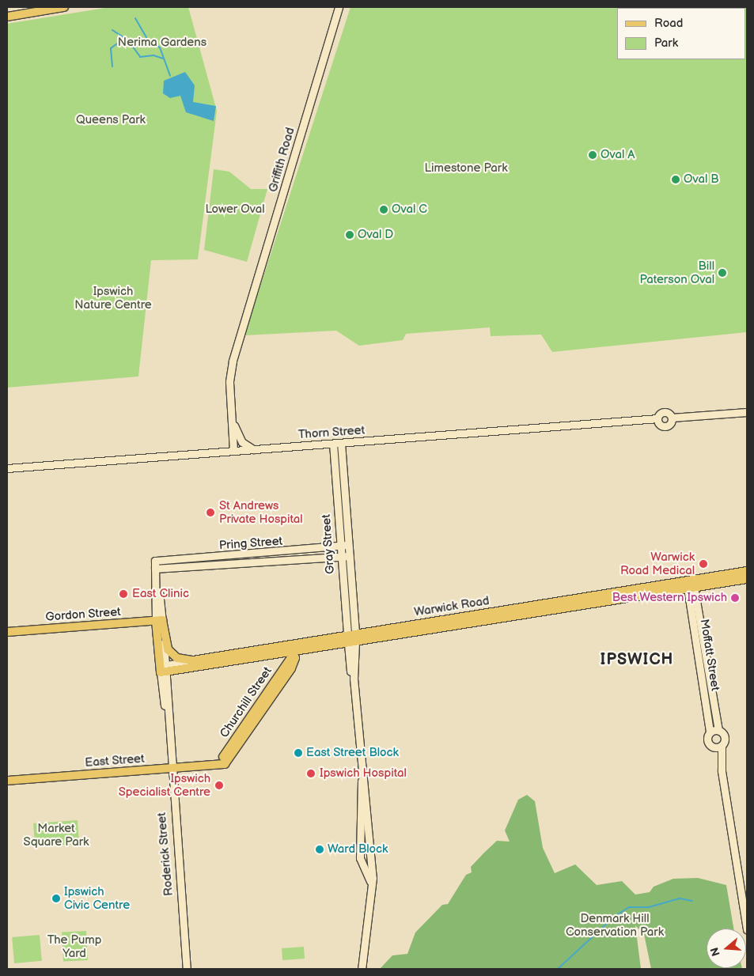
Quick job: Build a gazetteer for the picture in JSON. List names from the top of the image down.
{
  "streets": {
    "main road": [
      "Warwick Road",
      "Gordon Street",
      "Churchill Street",
      "East Street",
      "Roderick Street"
    ],
    "street": [
      "Griffith Road",
      "Thorn Street",
      "Pring Street",
      "Gray Street",
      "Moffatt Street"
    ]
  },
  "crossings": [
    ["Griffith Road", "Thorn Street"],
    ["Thorn Street", "Gray Street"],
    ["Pring Street", "Gray Street"],
    ["Pring Street", "Roderick Street"],
    ["Gray Street", "Warwick Road"],
    ["Warwick Road", "Moffatt Street"],
    ["Warwick Road", "Churchill Street"],
    ["Warwick Road", "Roderick Street"],
    ["Gordon Street", "Roderick Street"],
    ["Churchill Street", "East Street"],
    ["East Street", "Roderick Street"]
  ],
  "districts": ["IPSWICH"],
  "parks": [
    "Nerima Gardens",
    "Queens Park",
    "Limestone Park",
    "Lower Oval",
    "Ipswich Nature Centre",
    "Market Square Park",
    "Denmark Hill Conservation Park",
    "The Pump Yard"
  ],
  "places": [
    "Oval A",
    "Oval B",
    "Oval C",
    "Oval D",
    "Bill Paterson Oval",
    "St Andrews Private Hospital",
    "Warwick Road Medical",
    "East Clinic",
    "Best Western Ipswich",
    "East Street Block",
    "Ipswich Hospital",
    "Ipswich Specialist Centre",
    "Ward Block",
    "Ipswich Civic Centre"
  ],
  "legend": ["Road", "Park"],
  "north": "left"
}
